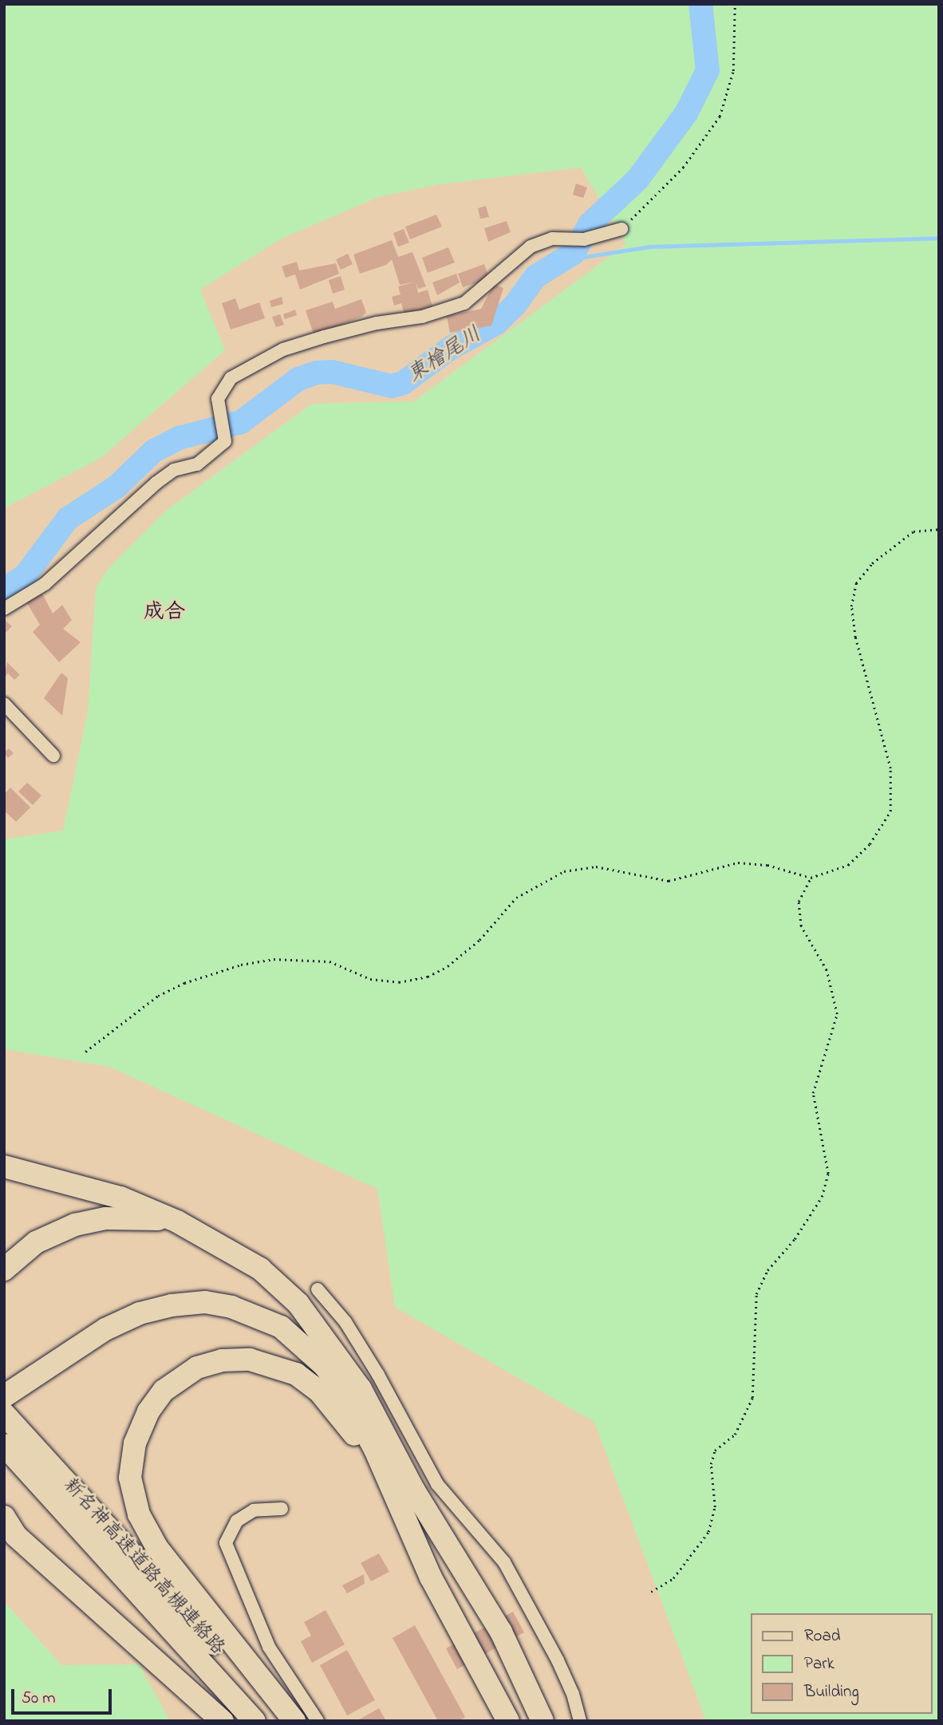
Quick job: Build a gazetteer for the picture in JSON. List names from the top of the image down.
{
  "streets": {
    "highway": ["新名神高速道路高槻連絡路"]
  },
  "districts": ["成合"],
  "water": ["東檜尾川"],
  "legend": ["Road", "Park", "Building"],
  "scale_bar": "50 m"
}
